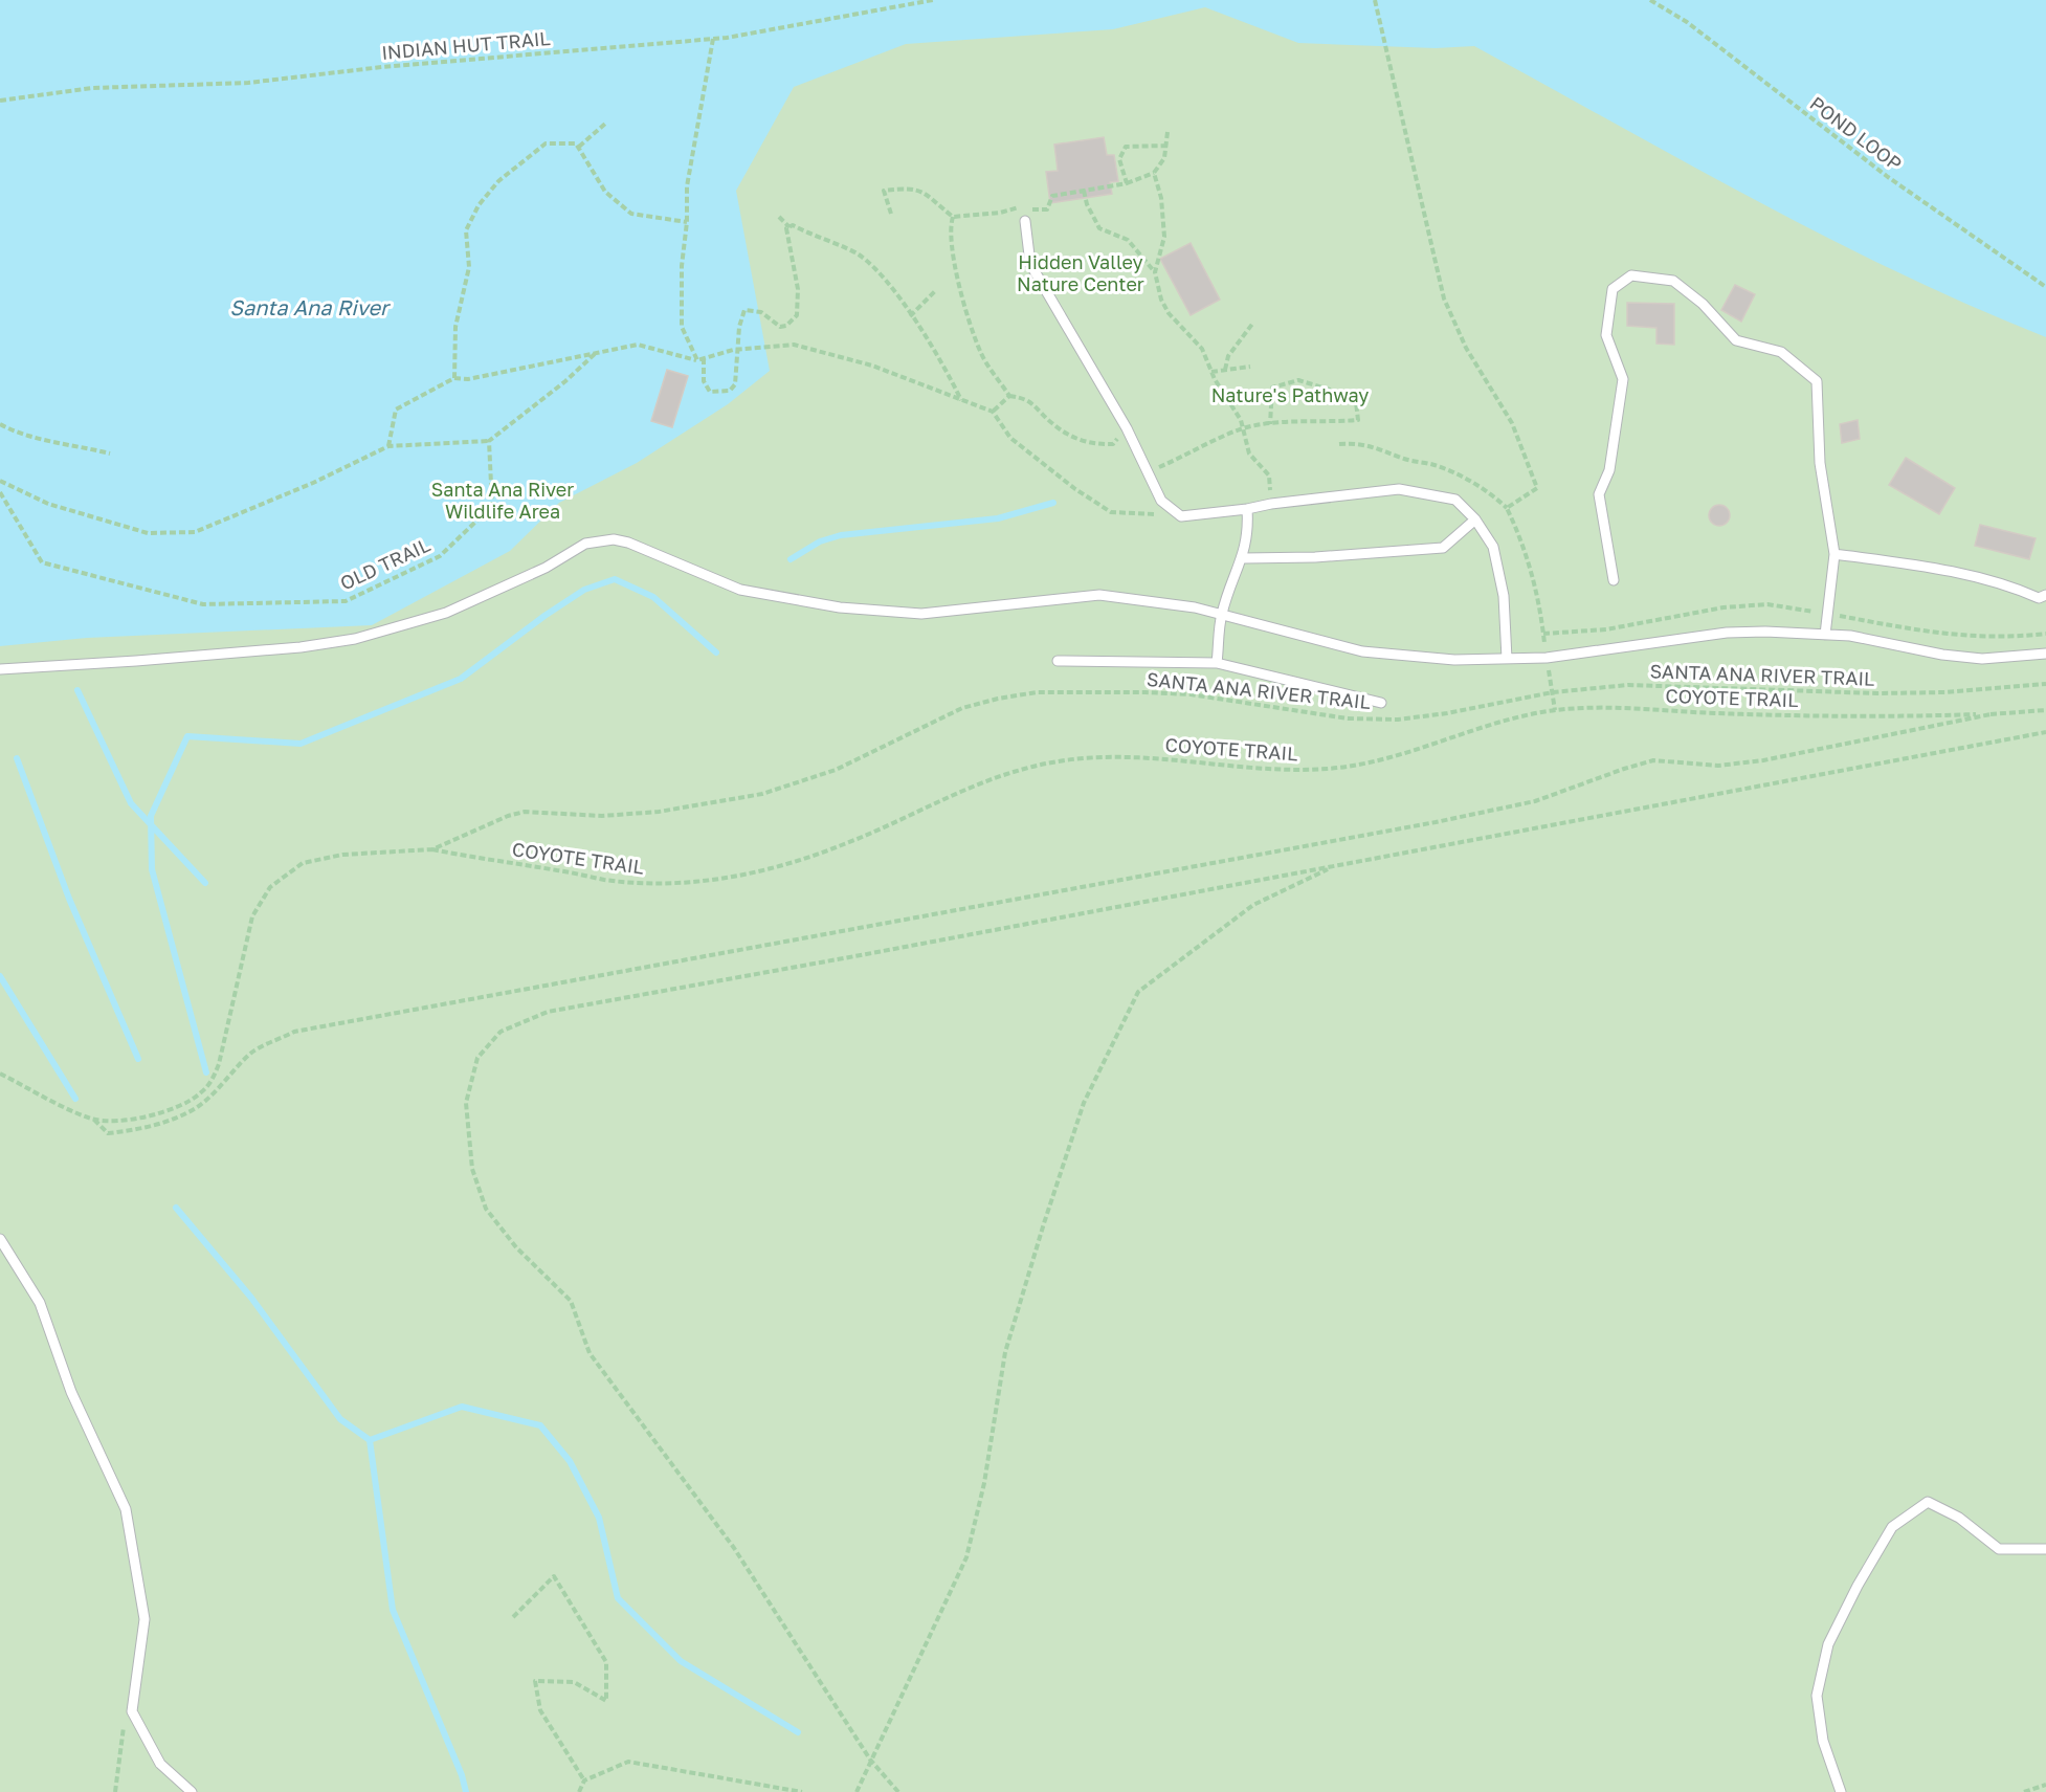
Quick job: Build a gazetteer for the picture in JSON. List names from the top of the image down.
{
  "streets": {
    "path": [
      "INDIAN HUT TRAIL",
      "POND LOOP",
      "OLD TRAIL",
      "SANTA ANA RIVER TRAIL",
      "COYOTE TRAIL"
    ]
  },
  "crossings": [
    ["SANTA ANA RIVER TRAIL", "COYOTE TRAIL"]
  ],
  "water": ["Santa Ana River"],
  "parks": ["Hidden Valley Nature Center", "Nature's Pathway", "Santa Ana River Wildlife Area"]
}
